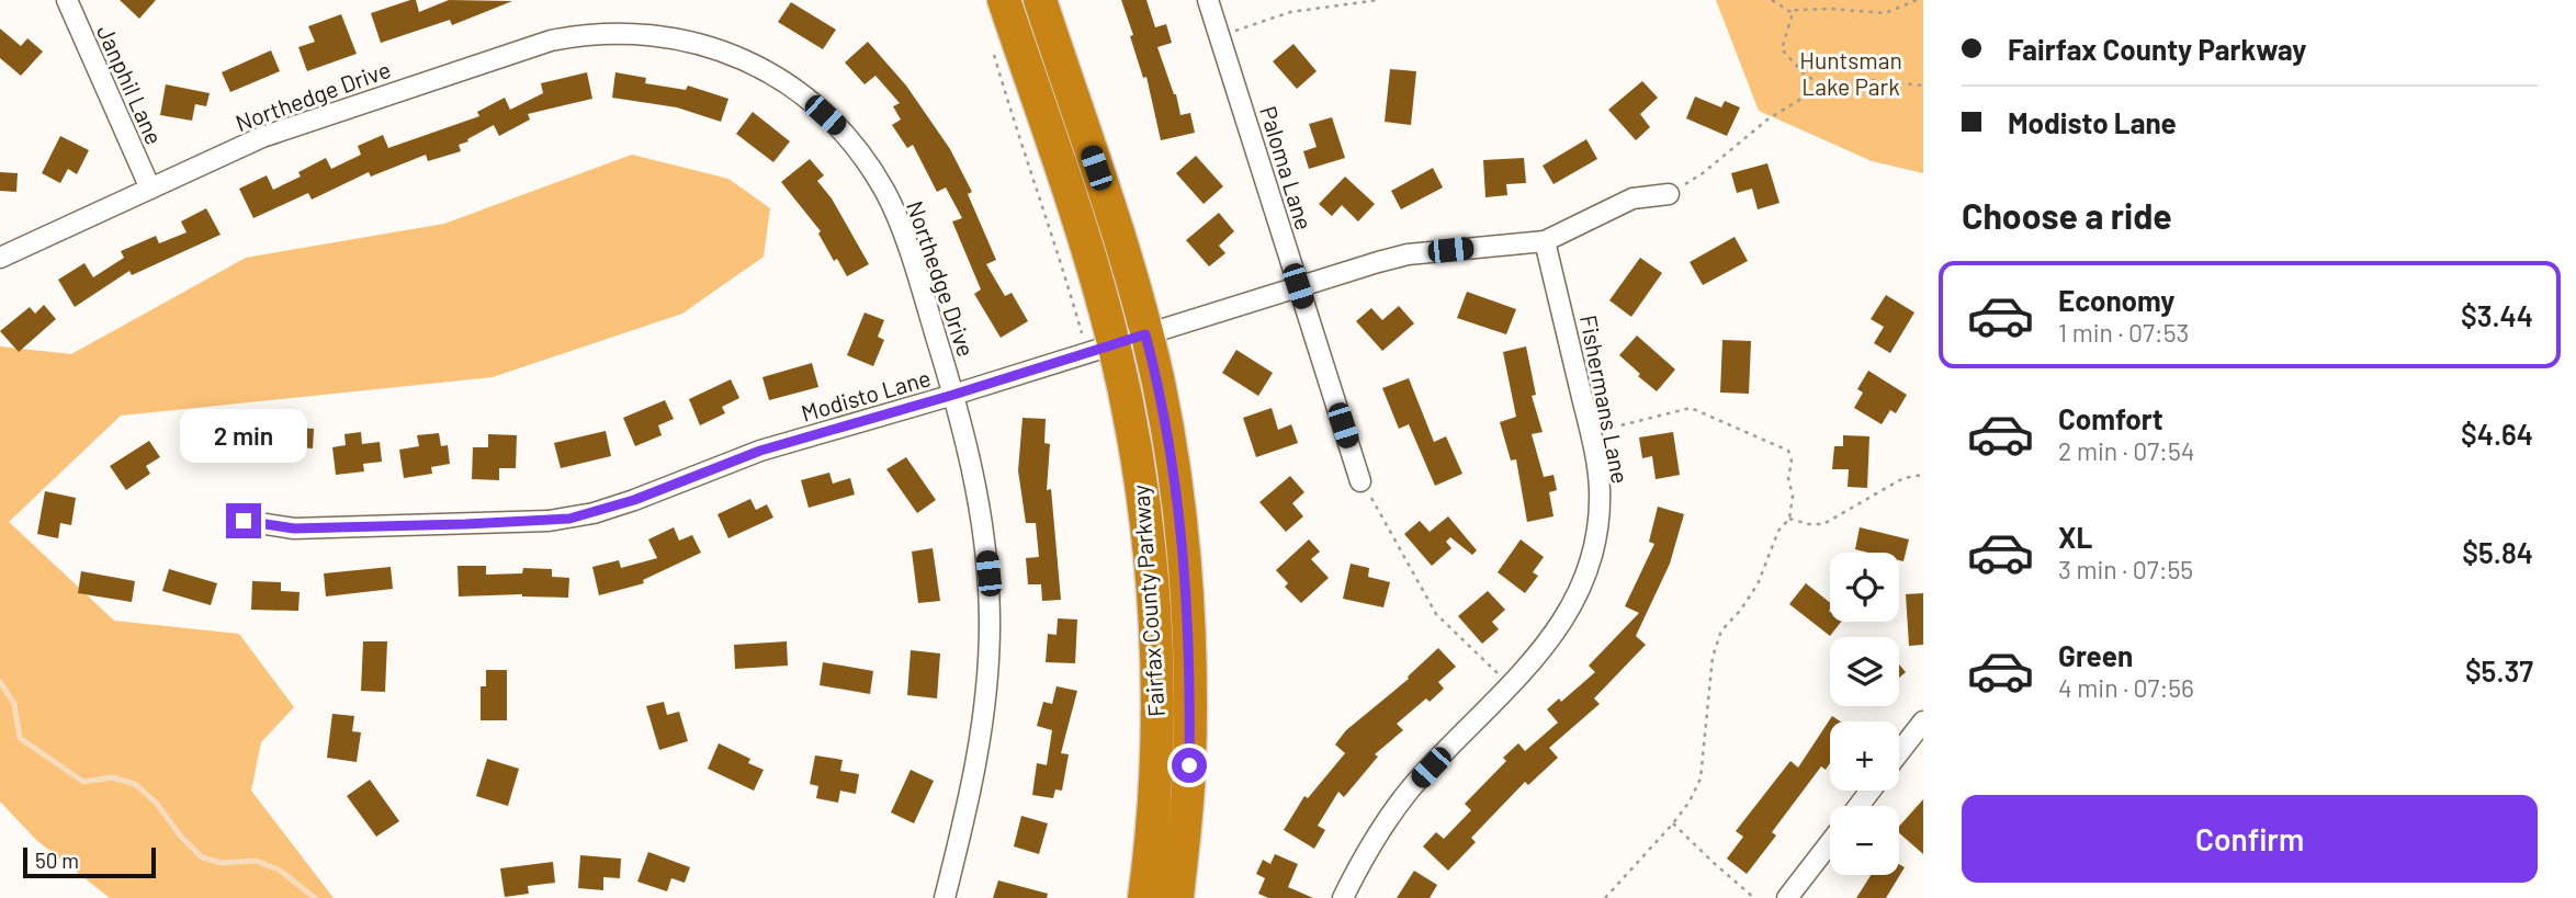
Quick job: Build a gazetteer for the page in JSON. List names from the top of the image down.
{
  "streets": {
    "highway": ["Fairfax County Parkway"],
    "street": [
      "Janphil Lane",
      "Northedge Drive",
      "Paloma Lane",
      "Modisto Lane",
      "Fishermans Lane"
    ]
  },
  "crossings": [
    ["Janphil Lane", "Northedge Drive"],
    ["Northedge Drive", "Modisto Lane"],
    ["Paloma Lane", "Modisto Lane"],
    ["Modisto Lane", "Fishermans Lane"],
    ["Modisto Lane", "Fairfax County Parkway"]
  ],
  "parks": ["Huntsman Lake Park"],
  "scale_bar": "50 m",
  "page": {
    "banner": ["Fairfax County Parkway", "Modisto Lane"],
    "heading": "Choose a ride",
    "list": [
      {
        "name": "Economy",
        "note": "1 min · 07:53",
        "value": "$3.44"
      },
      {
        "name": "Comfort",
        "note": "2 min · 07:54",
        "value": "$4.64"
      },
      {
        "name": "XL",
        "note": "3 min · 07:55",
        "value": "$5.84"
      },
      {
        "name": "Green",
        "note": "4 min · 07:56",
        "value": "$5.37"
      }
    ],
    "bubble": "2 min",
    "map_buttons": ["+", "−"],
    "buttons": "Confirm",
    "scale": "50 m"
  }
}
